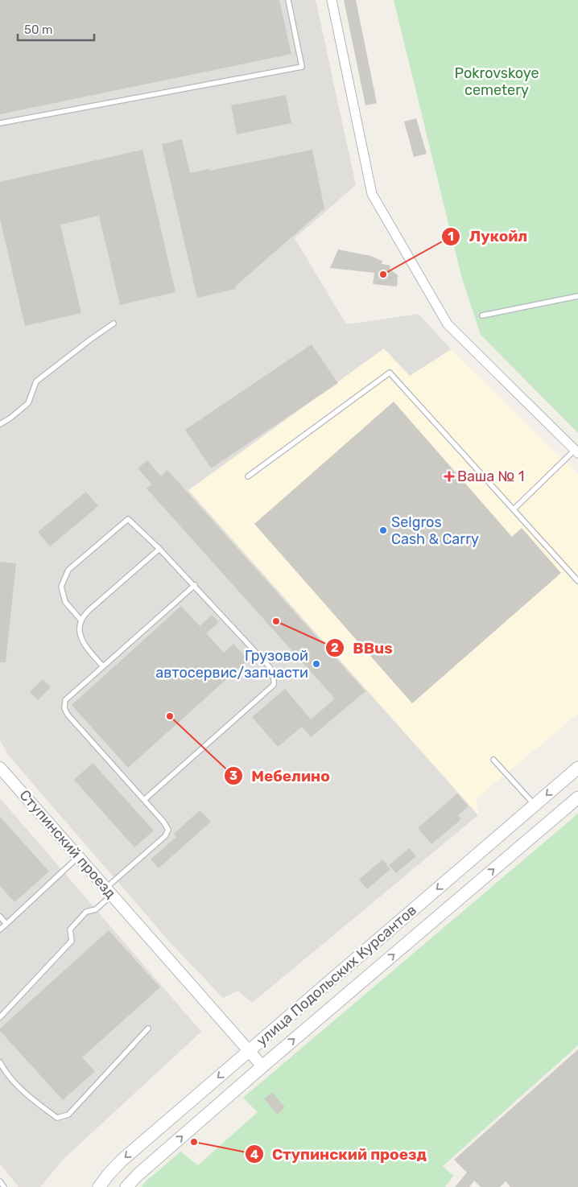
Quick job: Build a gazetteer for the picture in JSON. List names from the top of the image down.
{
  "streets": {
    "main road": ["улица Подольских Курсантов"],
    "street": ["Ступинский проезд"]
  },
  "crossings": [
    ["Ступинский проезд", "улица Подольских Курсантов"]
  ],
  "parks": ["Pokrovskoye cemetery"],
  "places": {
    "other": [
      "Лукойл",
      "Selgros Cash & Carry",
      "BBus",
      "Грузовой автосервис/запчасти",
      "Мебелино",
      "Ступинский проезд"
    ],
    "health": ["Ваша № 1"]
  },
  "scale_bar": "50 m"
}
